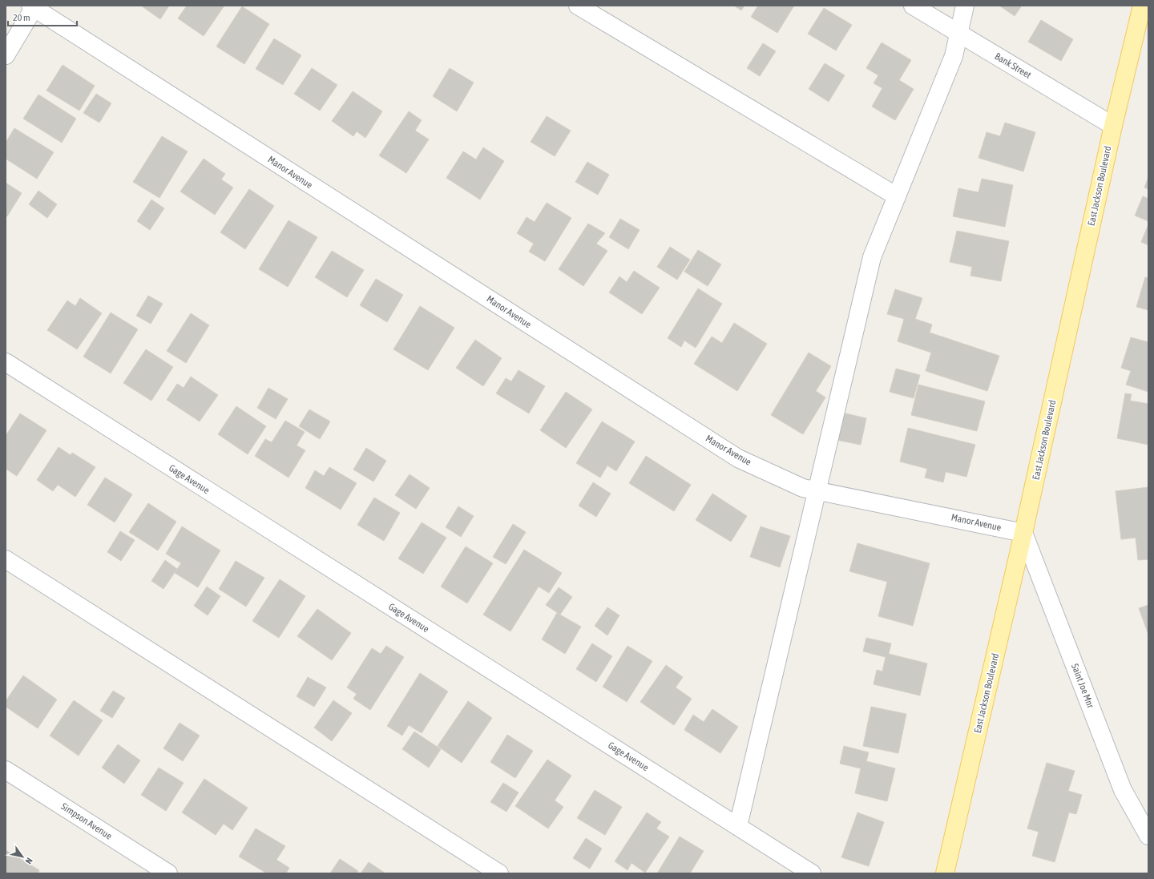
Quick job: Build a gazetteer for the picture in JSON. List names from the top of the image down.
{
  "streets": {
    "main road": ["East Jackson Boulevard"],
    "street": [
      "Bank Street",
      "Manor Avenue",
      "Gage Avenue",
      "Saint Joe Mnr",
      "Simpson Avenue"
    ]
  },
  "crossings": [
    ["Bank Street", "East Jackson Boulevard"],
    ["Manor Avenue", "East Jackson Boulevard"],
    ["Manor Avenue", "Saint Joe Mnr"],
    ["East Jackson Boulevard", "Saint Joe Mnr"]
  ],
  "scale_bar": "20 m",
  "north": "bottom right"
}
